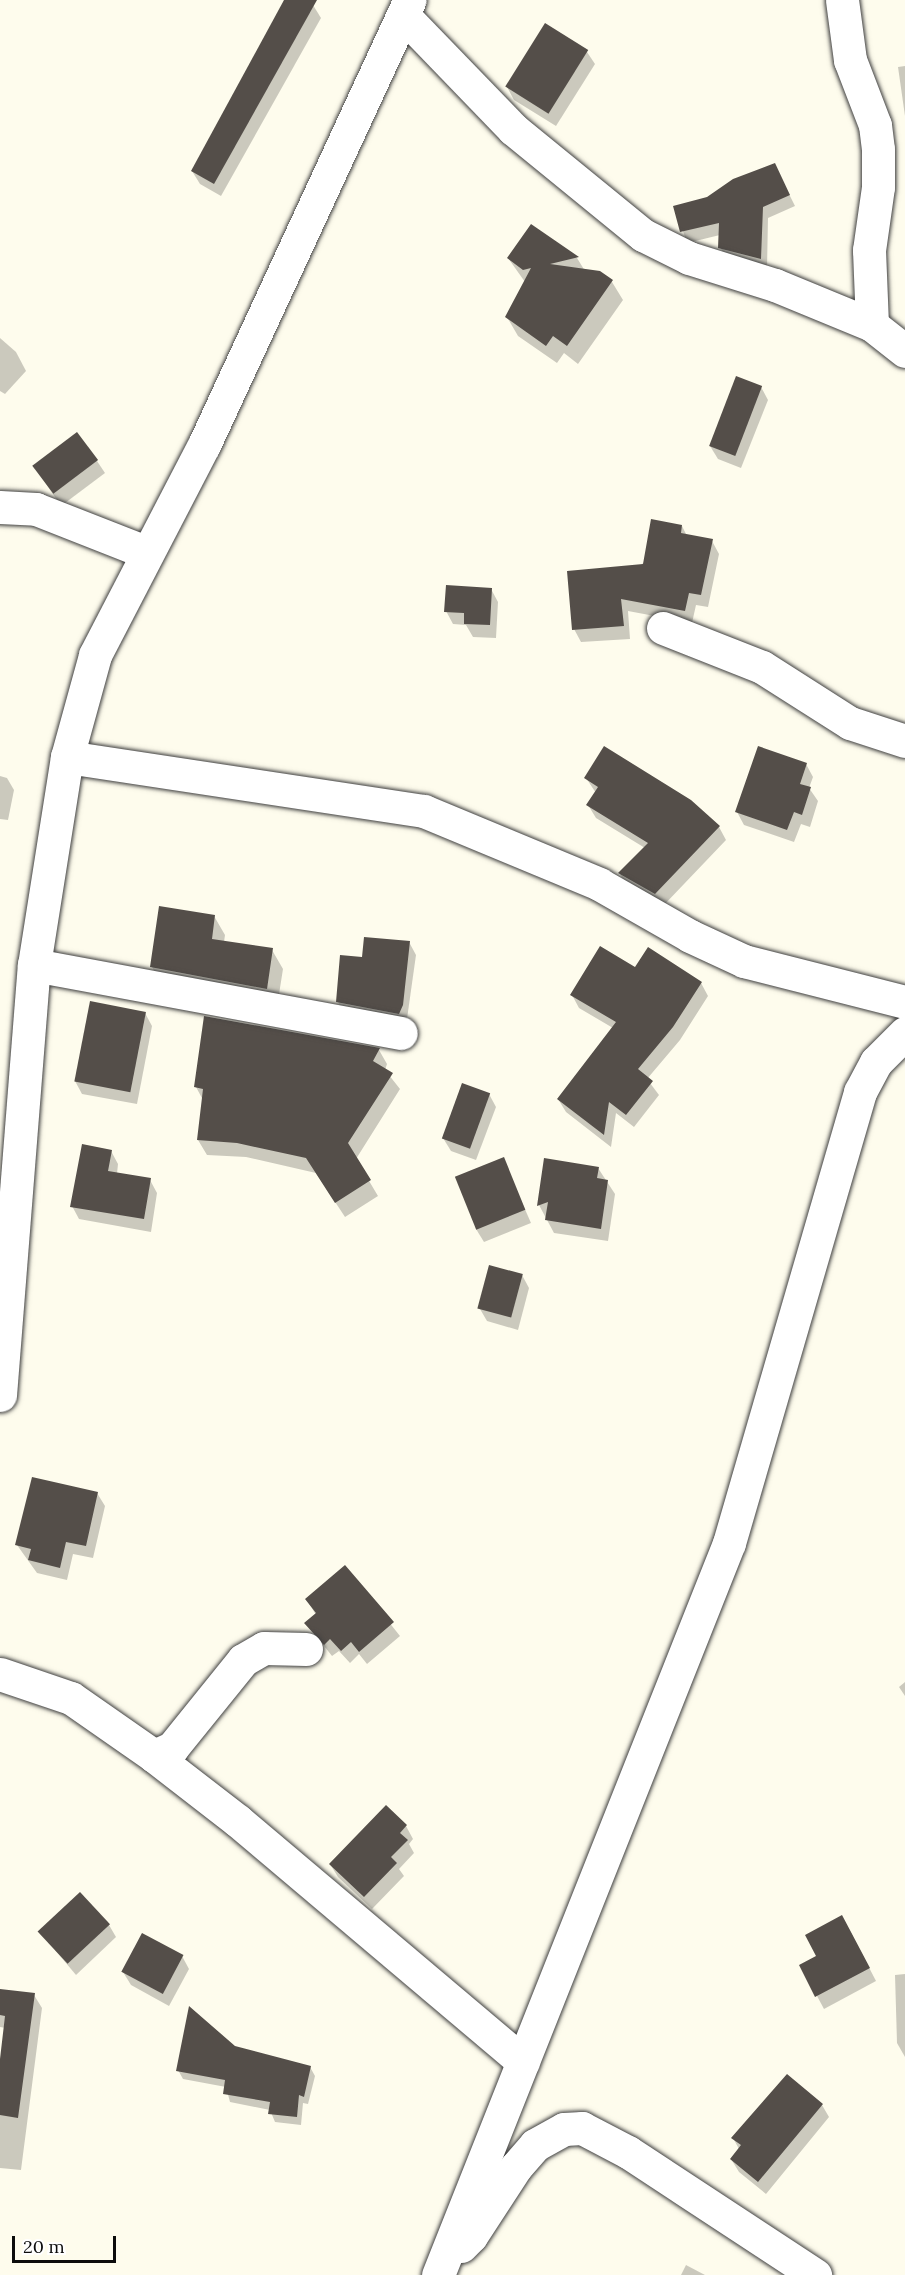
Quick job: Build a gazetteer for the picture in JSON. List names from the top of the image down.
{
  "scale_bar": "20 m"
}
